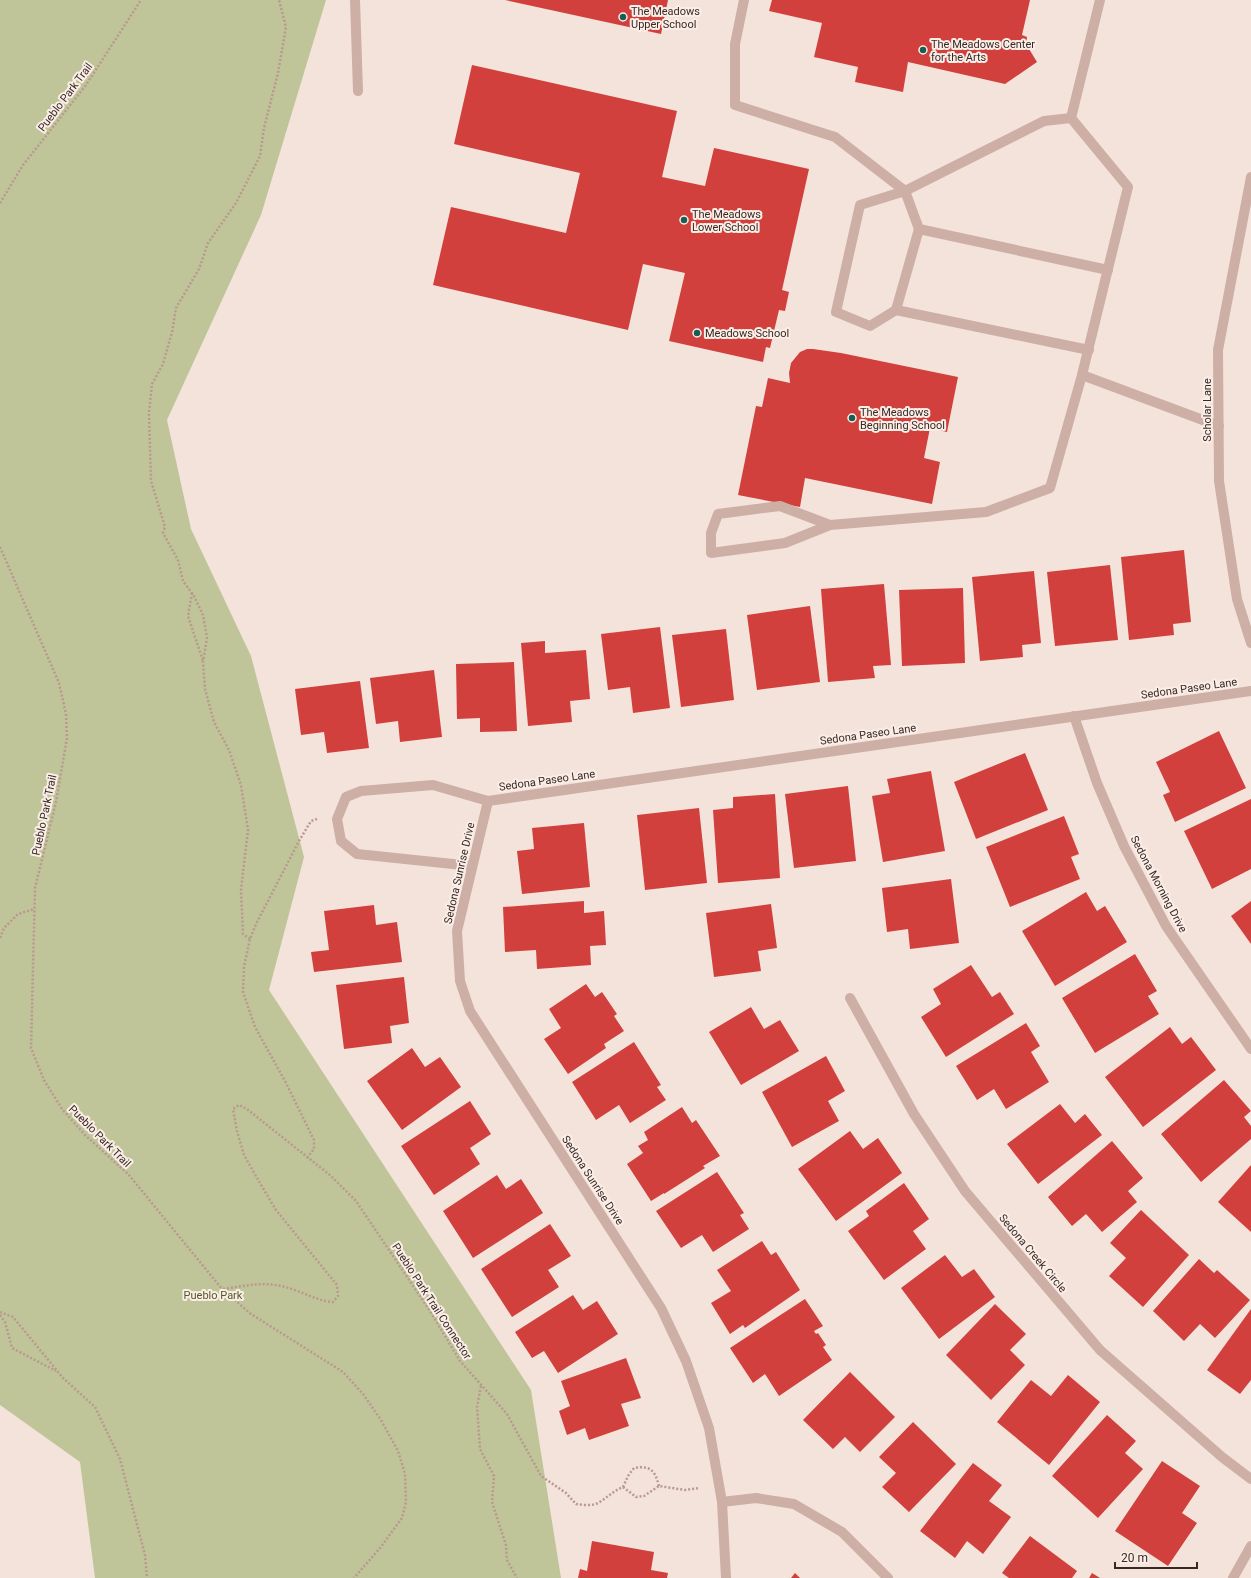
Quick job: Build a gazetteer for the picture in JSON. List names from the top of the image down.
{
  "streets": {
    "street": [
      "Scholar Lane",
      "Sedona Paseo Lane",
      "Sedona Sunrise Drive",
      "Sedona Morning Drive",
      "Sedona Creek Circle"
    ],
    "path": ["Pueblo Park Trail", "Pueblo Park Trail Connector"]
  },
  "crossings": [
    ["Pueblo Park Trail", "Pueblo Park Trail Connector"],
    ["Sedona Paseo Lane", "Sedona Sunrise Drive"],
    ["Sedona Paseo Lane", "Sedona Morning Drive"]
  ],
  "parks": ["Pueblo Park"],
  "places": [
    "The Meadows Upper School",
    "The Meadows Center for the Arts",
    "The Meadows Lower School",
    "Meadows School",
    "The Meadows Beginning School"
  ],
  "scale_bar": "20 m"
}
